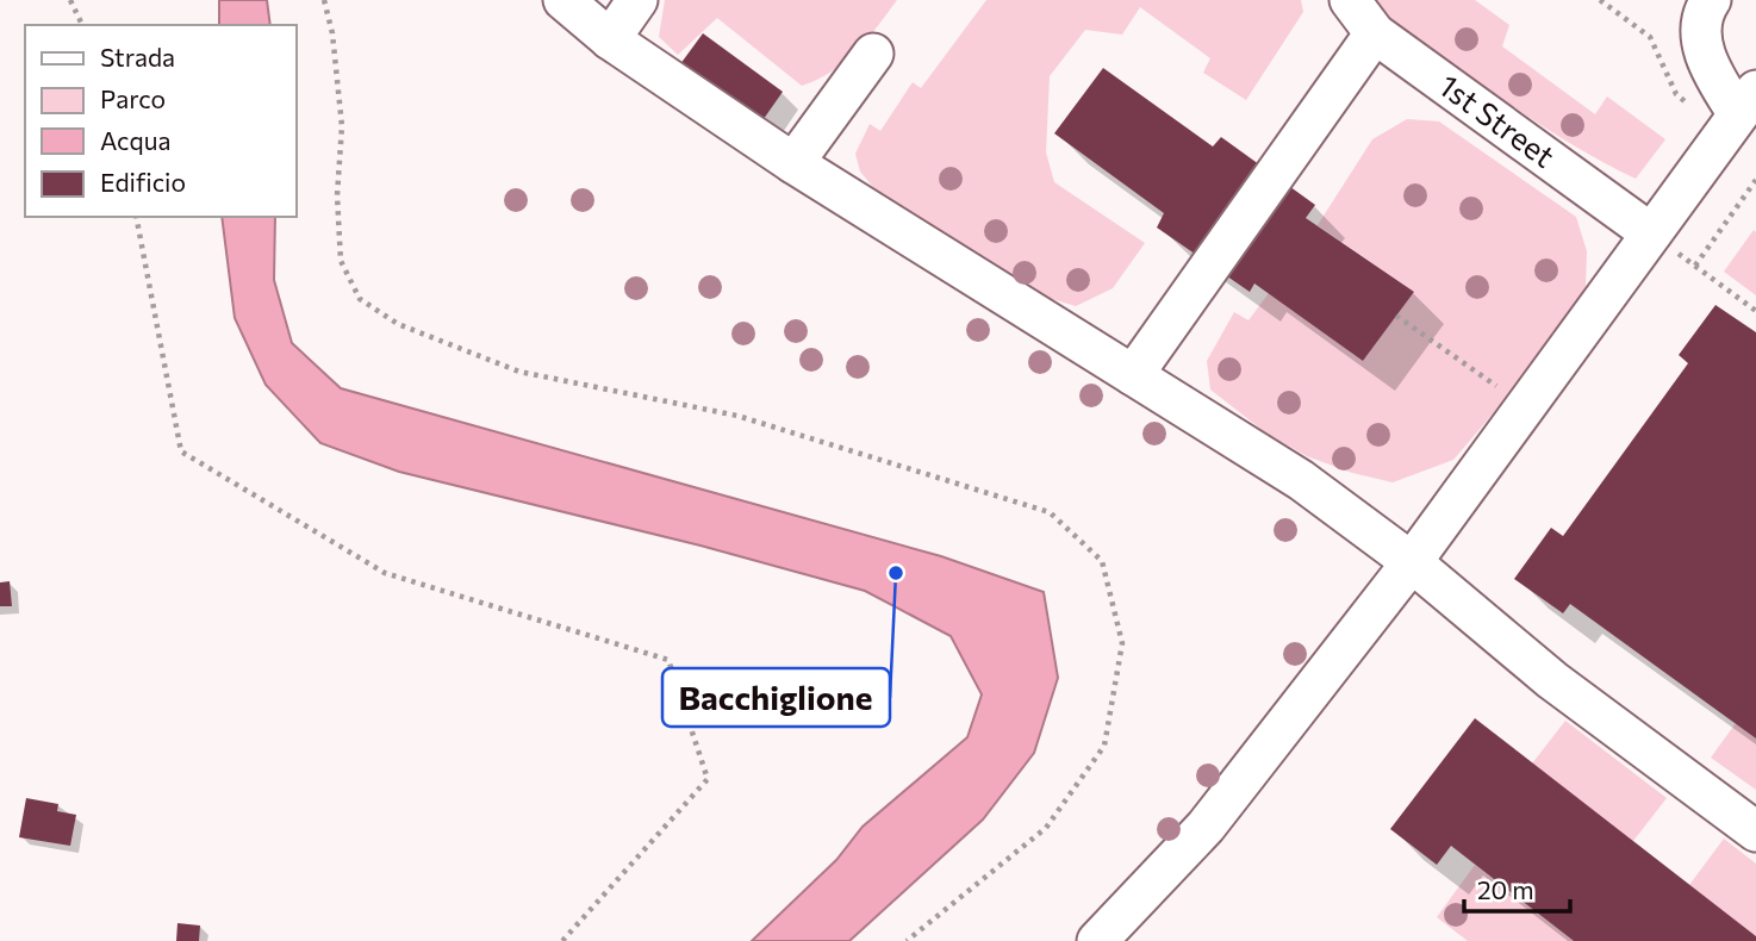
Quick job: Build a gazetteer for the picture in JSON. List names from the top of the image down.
{
  "streets": {
    "lane": ["1st Street"]
  },
  "places": ["Bacchiglione"],
  "legend": [
    "Strada",
    "Parco",
    "Acqua",
    "Edificio"
  ],
  "scale_bar": "20 m"
}
